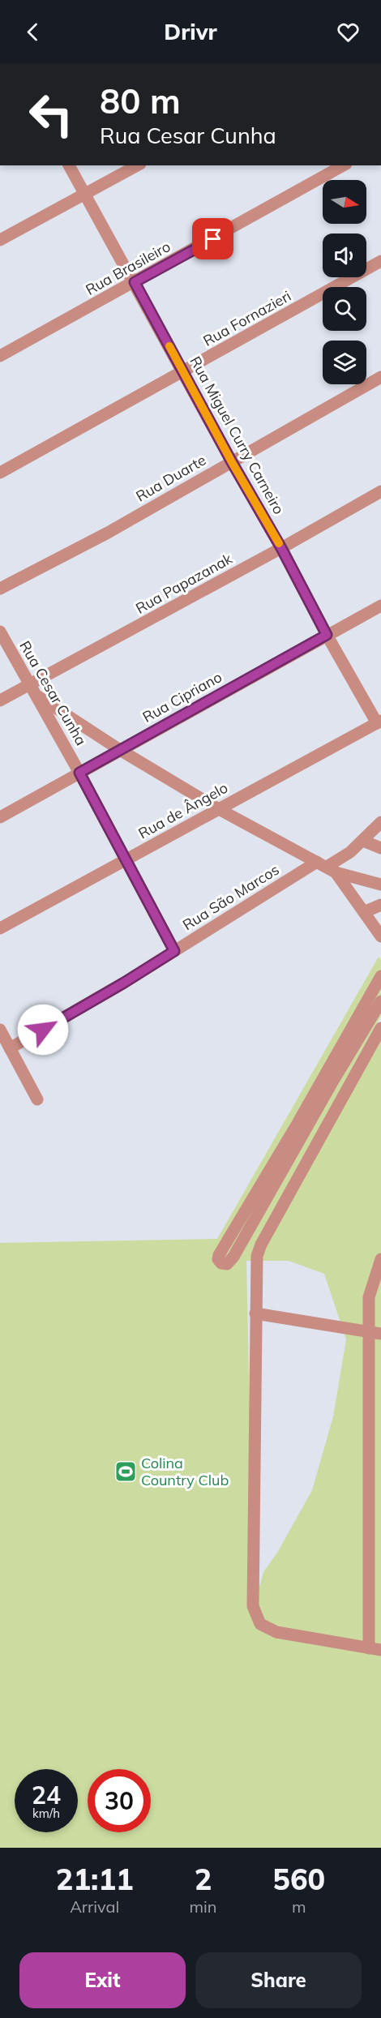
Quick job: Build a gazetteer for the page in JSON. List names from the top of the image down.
{
  "streets": {
    "street": [
      "Rua Brasileiro",
      "Rua Fornazieri",
      "Rua Miguel Curry Carneiro",
      "Rua Duarte",
      "Rua Papazanak",
      "Rua Cesar Cunha",
      "Rua Cipriano",
      "Rua de Ângelo",
      "Rua São Marcos"
    ]
  },
  "crossings": [
    ["Rua Brasileiro", "Rua Miguel Curry Carneiro"],
    ["Rua Fornazieri", "Rua Miguel Curry Carneiro"],
    ["Rua Miguel Curry Carneiro", "Rua Duarte"],
    ["Rua Miguel Curry Carneiro", "Rua Papazanak"],
    ["Rua Miguel Curry Carneiro", "Rua Cipriano"],
    ["Rua Miguel Curry Carneiro", "Rua de Ângelo"],
    ["Rua Papazanak", "Rua Cesar Cunha"],
    ["Rua Cesar Cunha", "Rua Cipriano"],
    ["Rua Cesar Cunha", "Rua de Ângelo"],
    ["Rua Cesar Cunha", "Rua São Marcos"]
  ],
  "places": {
    "sports": ["Colina Country Club"]
  },
  "north": "right",
  "page": {
    "header": "Drivr",
    "turn": ["80 m", "Rua Cesar Cunha"],
    "speed": "24 km/h",
    "limit": "30",
    "eta": [
      "21:11",
      "Arrival",
      "2",
      "min",
      "560",
      "m"
    ],
    "buttons": ["Exit", "Share"]
  }
}
